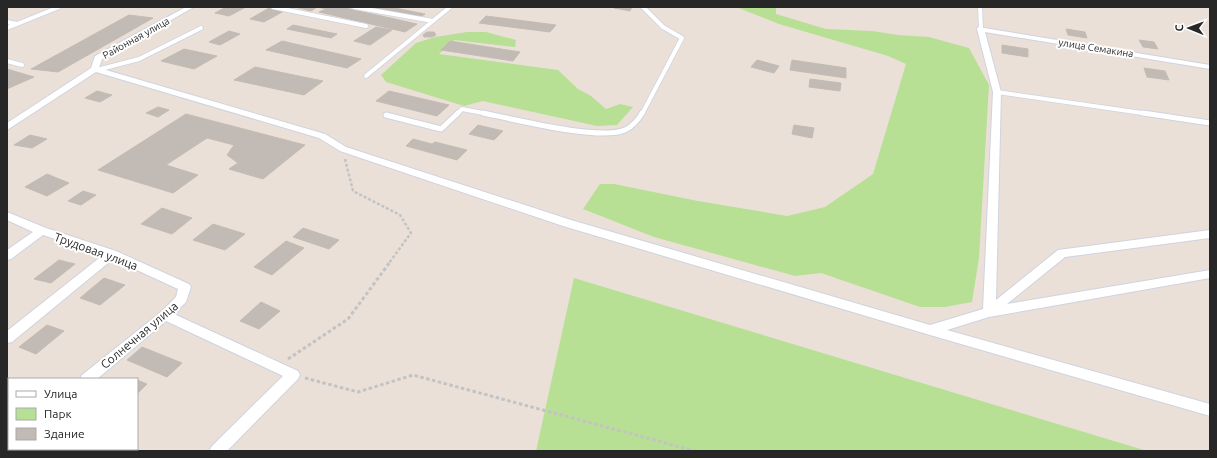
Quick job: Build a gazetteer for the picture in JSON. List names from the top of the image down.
{
  "streets": {
    "street": [
      "Районная улица",
      "улица Семакина",
      "Трудовая улица",
      "Солнечная улица"
    ]
  },
  "crossings": [
    ["Трудовая улица", "Солнечная улица"]
  ],
  "legend": ["Улица", "Парк", "Здание"],
  "north": "left"
}
